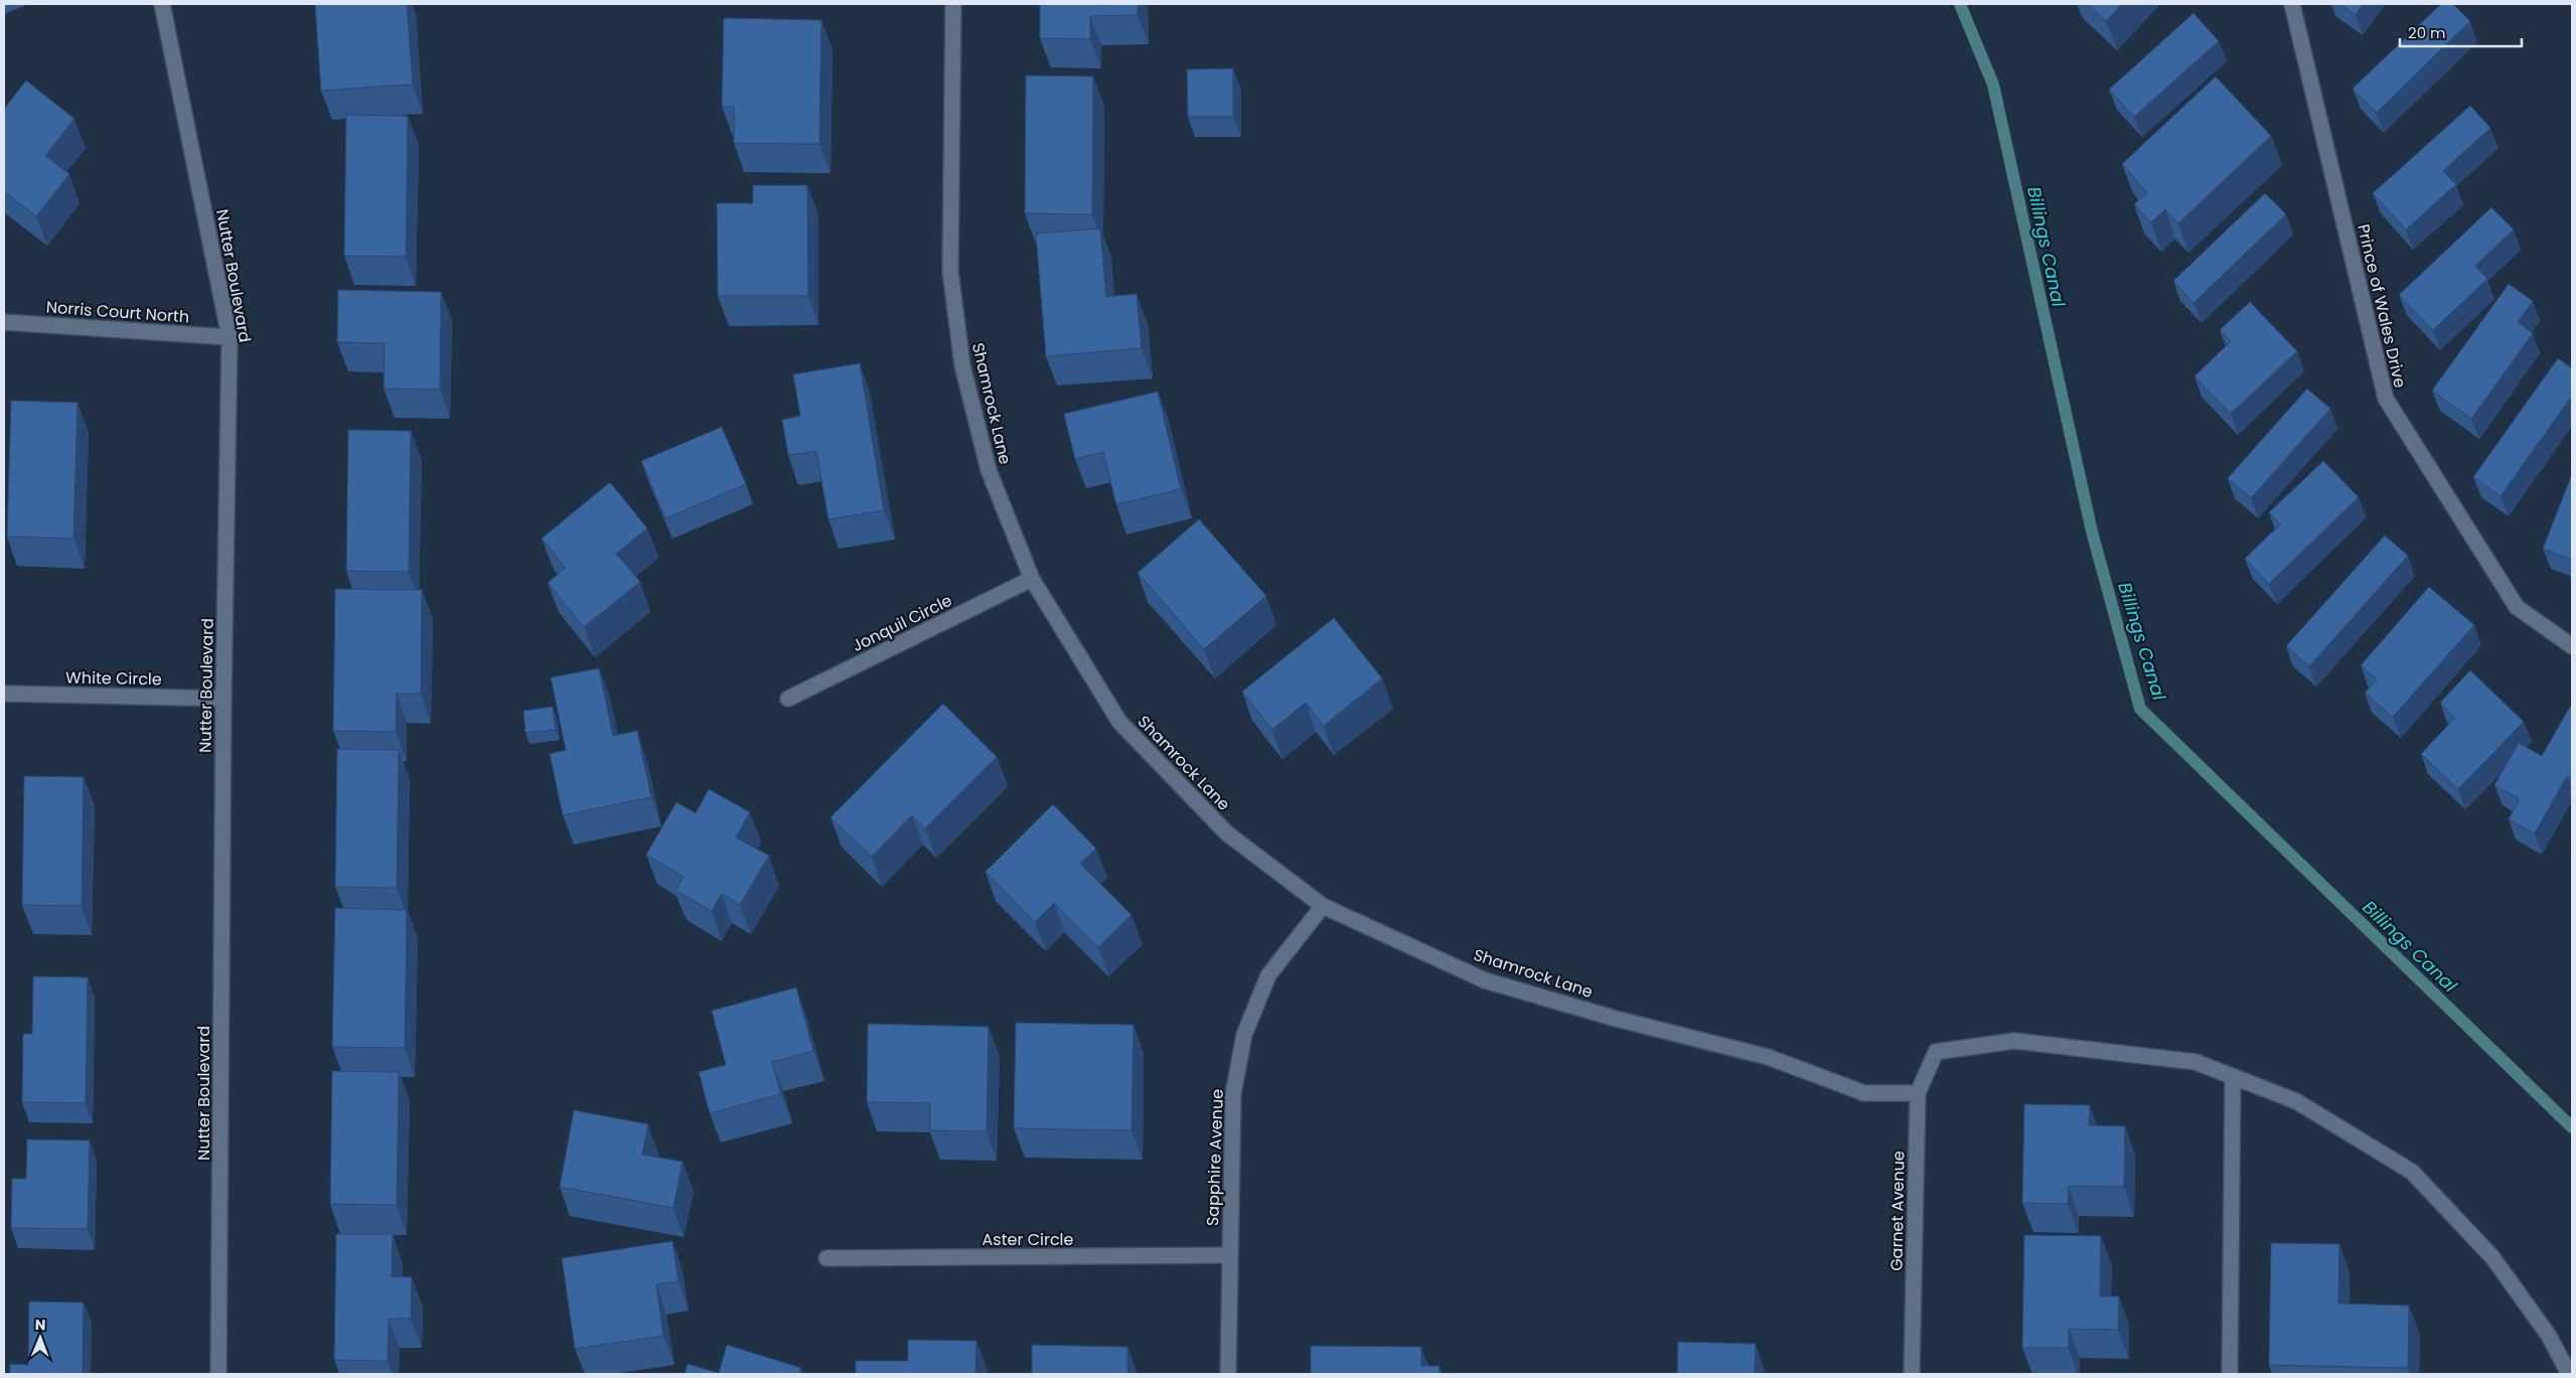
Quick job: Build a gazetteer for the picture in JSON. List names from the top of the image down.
{
  "streets": {
    "street": [
      "Nutter Boulevard",
      "Prince of Wales Drive",
      "Norris Court North",
      "Shamrock Lane",
      "Jonquil Circle",
      "White Circle",
      "Sapphire Avenue",
      "Garnet Avenue",
      "Aster Circle"
    ]
  },
  "crossings": [
    ["Nutter Boulevard", "Norris Court North"],
    ["Nutter Boulevard", "White Circle"],
    ["Shamrock Lane", "Jonquil Circle"],
    ["Shamrock Lane", "Sapphire Avenue"],
    ["Shamrock Lane", "Garnet Avenue"],
    ["Sapphire Avenue", "Aster Circle"]
  ],
  "water": ["Billings Canal"],
  "scale_bar": "20 m",
  "north": "top"
}
